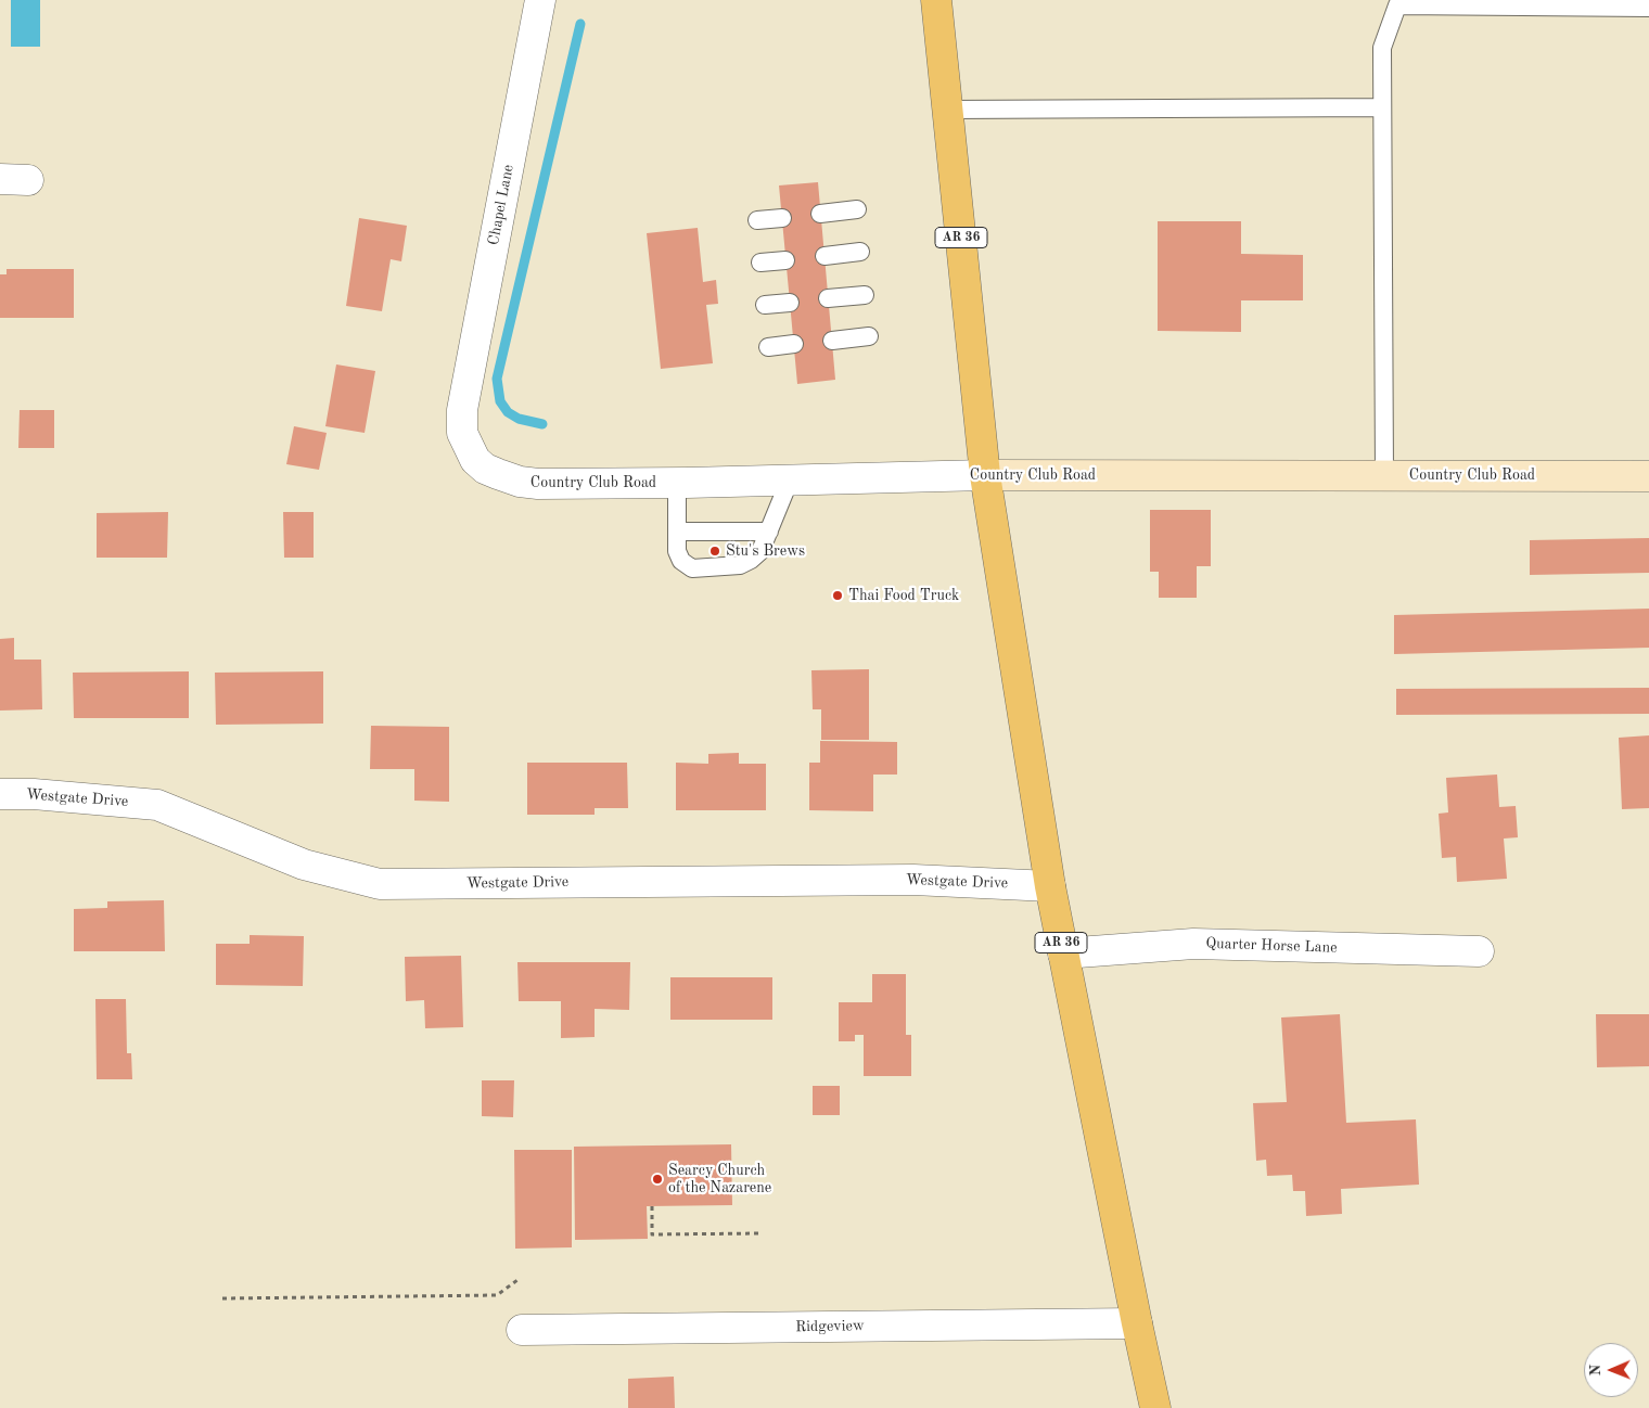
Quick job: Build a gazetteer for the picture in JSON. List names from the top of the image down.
{
  "streets": {
    "main road": ["AR 36"],
    "street": [
      "Chapel Lane",
      "Country Club Road",
      "Westgate Drive",
      "Quarter Horse Lane",
      "Ridgeview"
    ]
  },
  "crossings": [
    ["Chapel Lane", "Country Club Road"],
    ["AR 36", "Country Club Road"],
    ["AR 36", "Westgate Drive"],
    ["AR 36", "Quarter Horse Lane"],
    ["AR 36", "Ridgeview"]
  ],
  "places": ["Stu's Brews", "Thai Food Truck", "Searcy Church of the Nazarene"],
  "north": "left"
}
